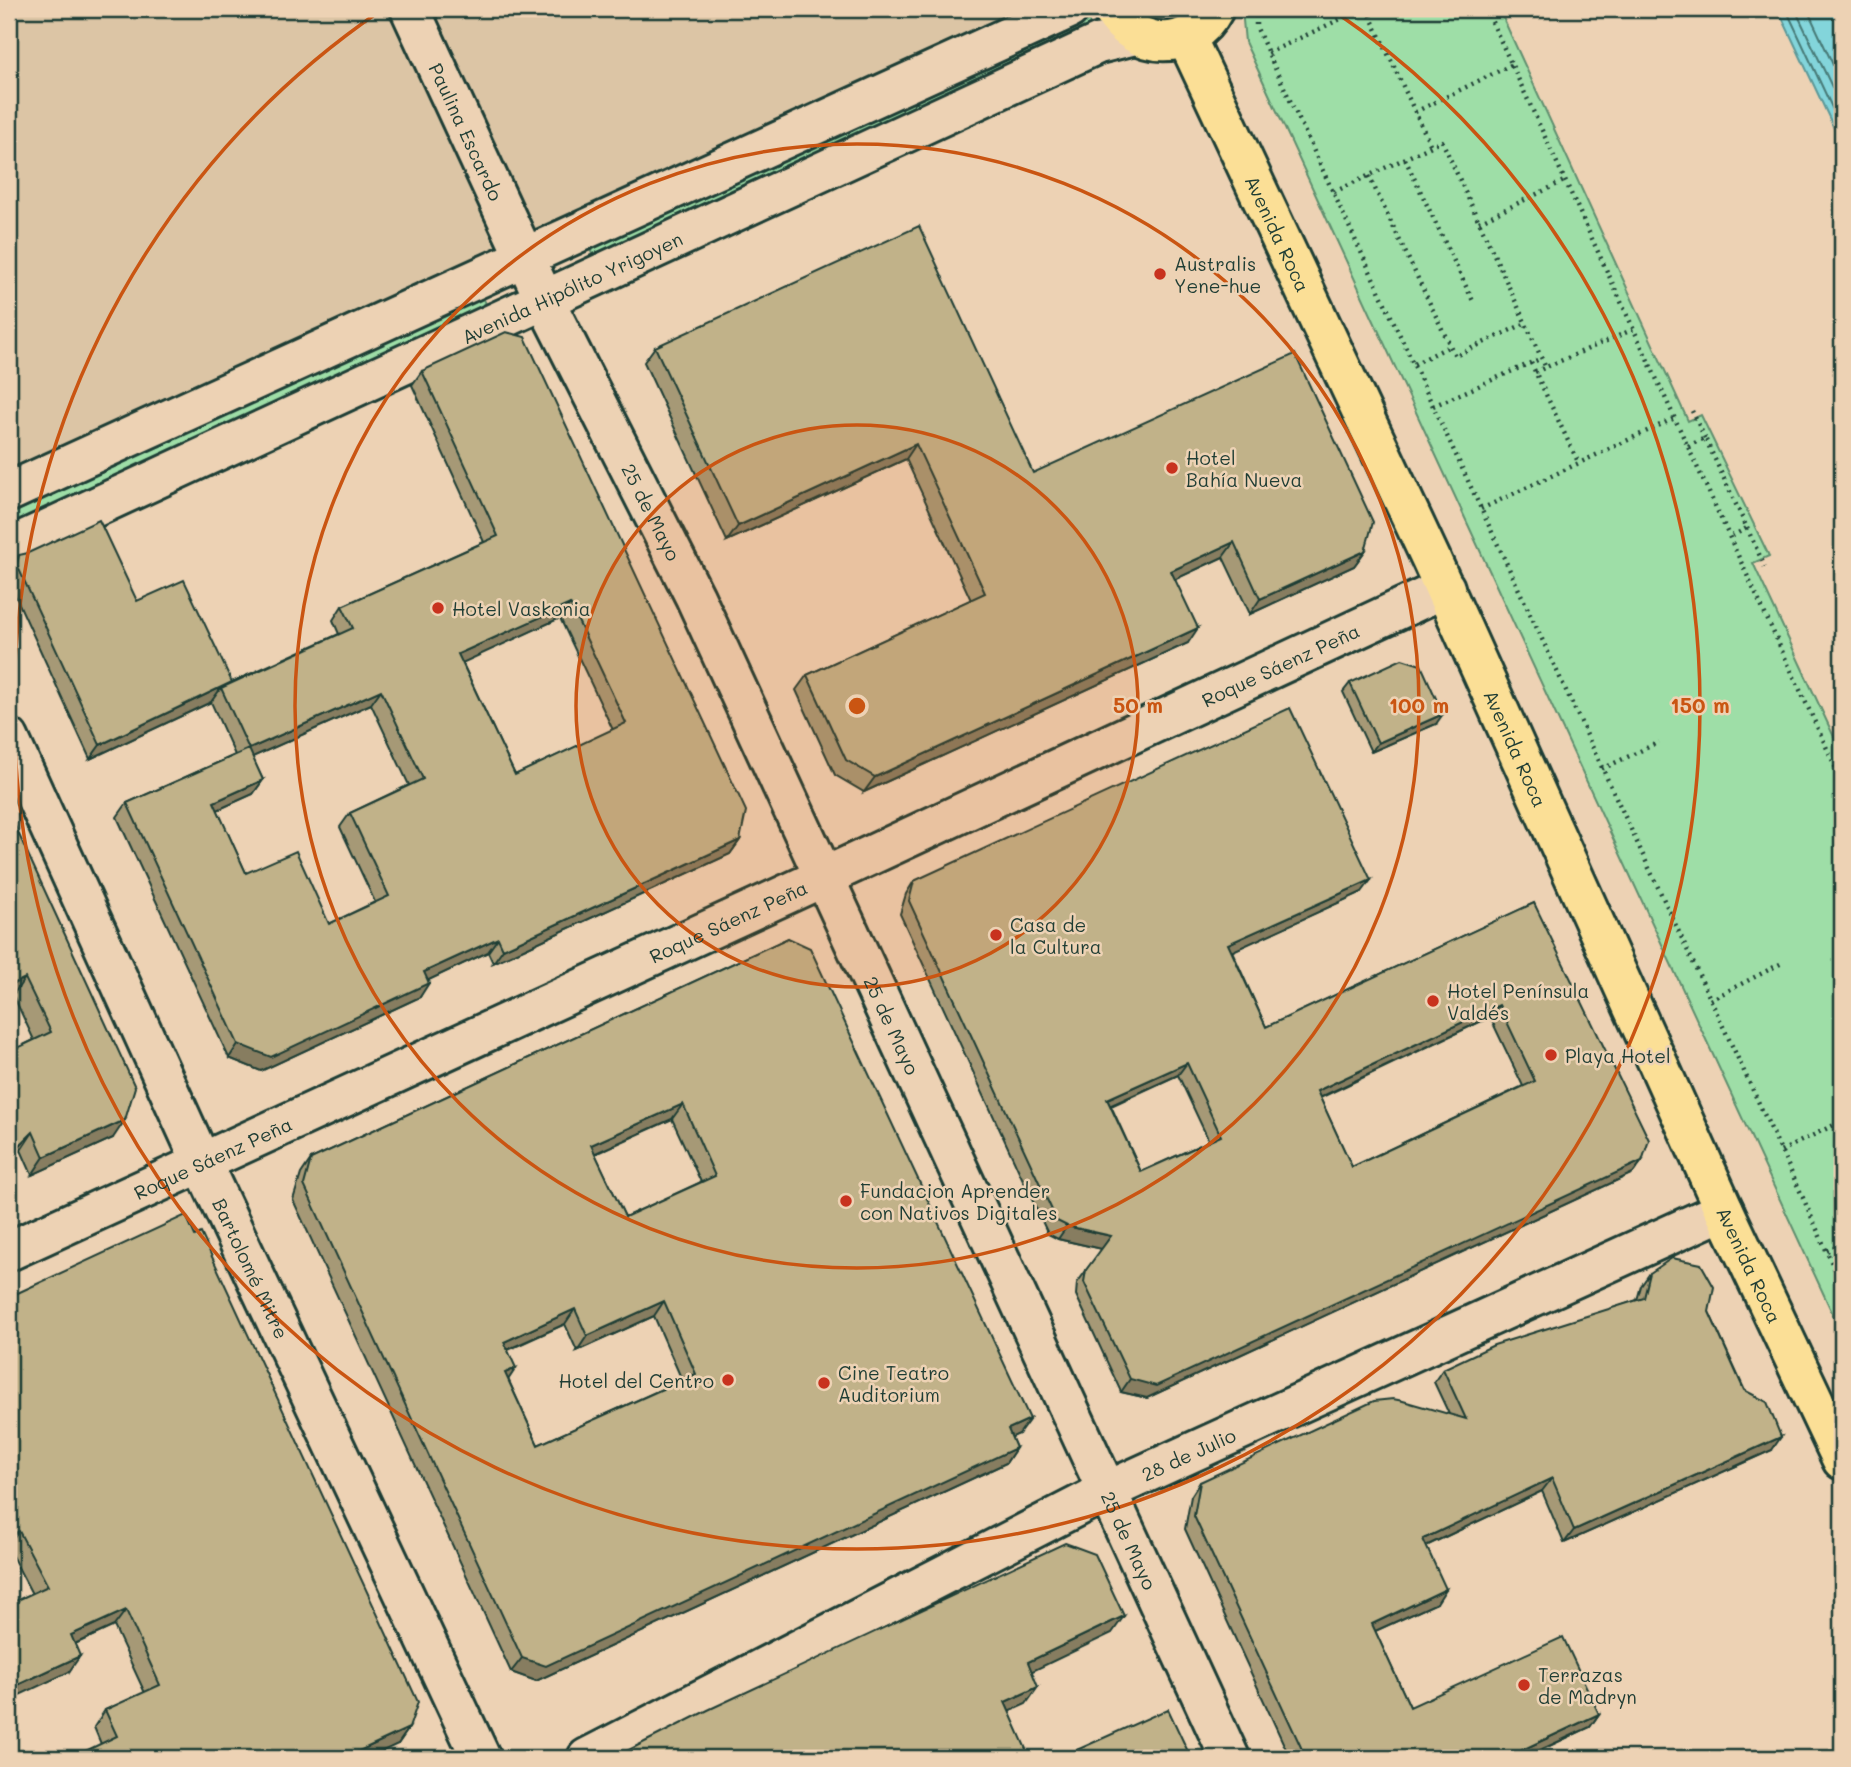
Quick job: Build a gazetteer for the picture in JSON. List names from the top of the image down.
{
  "streets": {
    "main road": ["Avenida Roca"],
    "street": [
      "Paulina Escardo",
      "Avenida Hipólito Yrigoyen",
      "25 de Mayo",
      "Roque Sáenz Peña",
      "Bartolomé Mitre",
      "28 de Julio"
    ]
  },
  "crossings": [
    ["Paulina Escardo", "Avenida Hipólito Yrigoyen"],
    ["Paulina Escardo", "25 de Mayo"],
    ["Avenida Roca", "Roque Sáenz Peña"],
    ["Avenida Roca", "28 de Julio"],
    ["Avenida Hipólito Yrigoyen", "25 de Mayo"],
    ["25 de Mayo", "Roque Sáenz Peña"],
    ["25 de Mayo", "28 de Julio"],
    ["Roque Sáenz Peña", "Bartolomé Mitre"]
  ],
  "places": [
    "Australis Yene-hue",
    "Hotel Bahía Nueva",
    "Hotel Vaskonia",
    "Casa de la Cultura",
    "Hotel Península Valdés",
    "Playa Hotel",
    "Fundacion Aprender con Nativos Digitales",
    "Hotel del Centro",
    "Cine Teatro Auditorium",
    "Terrazas de Madryn"
  ],
  "rings": ["50 m", "100 m", "150 m"]
}
